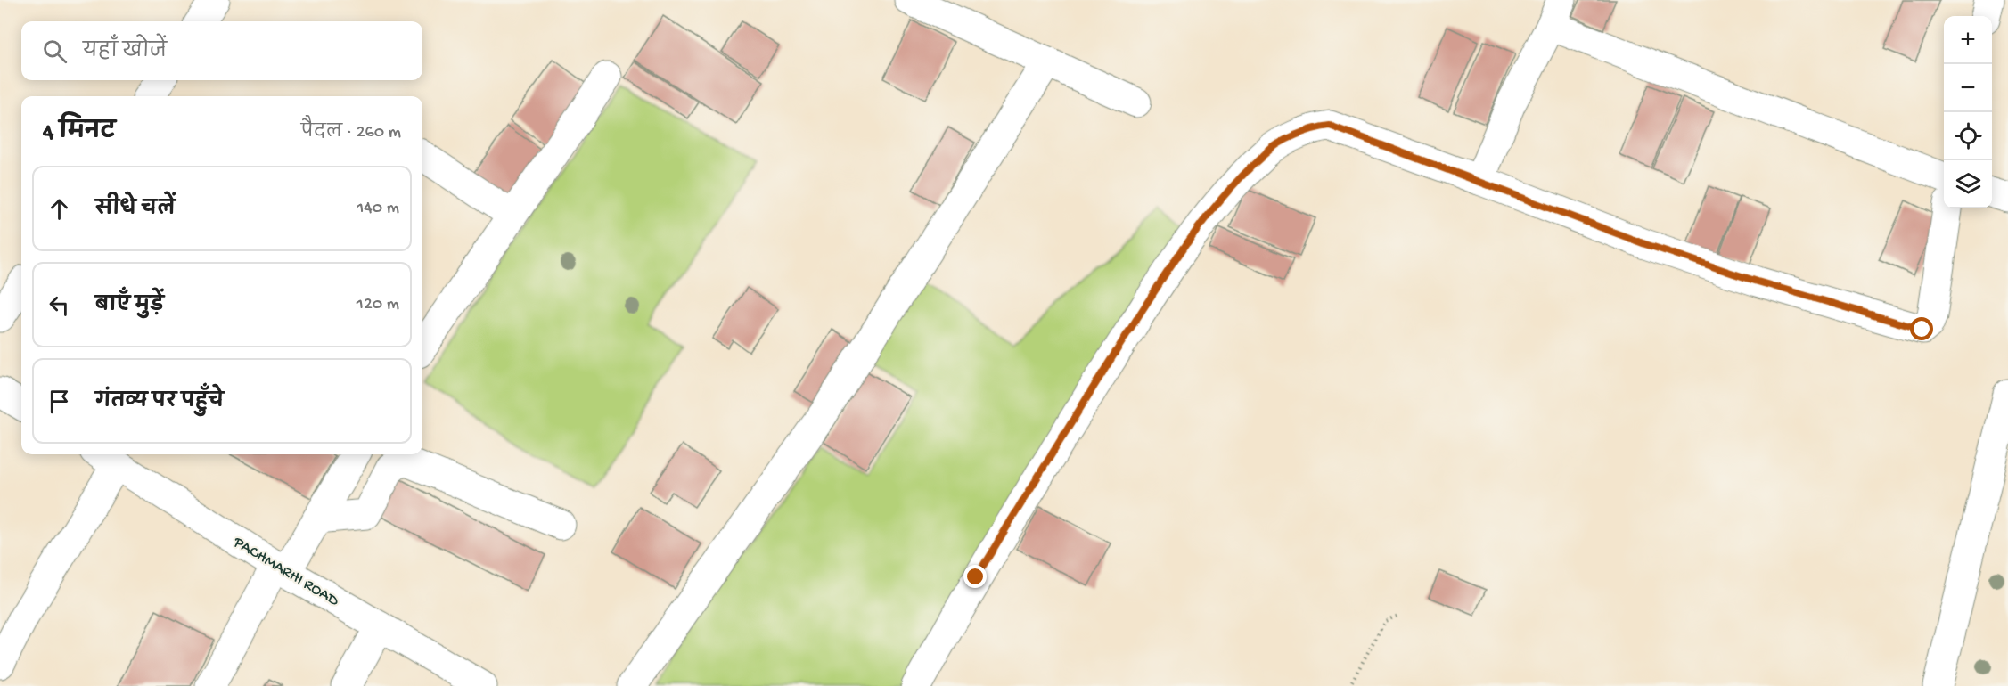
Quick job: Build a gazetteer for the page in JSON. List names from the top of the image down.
{
  "streets": {
    "street": ["PACHMARHI ROAD"]
  },
  "page": {
    "map_buttons": ["+", "−"],
    "search": "यहाँ खोजें",
    "heading": ["4 मिनट", "पैदल · 260 m"],
    "list": [
      ["सीधे चलें", "140 m"],
      ["बाएँ मुड़ें", "120 m"],
      "गंतव्य पर पहुँचे"
    ]
  }
}
